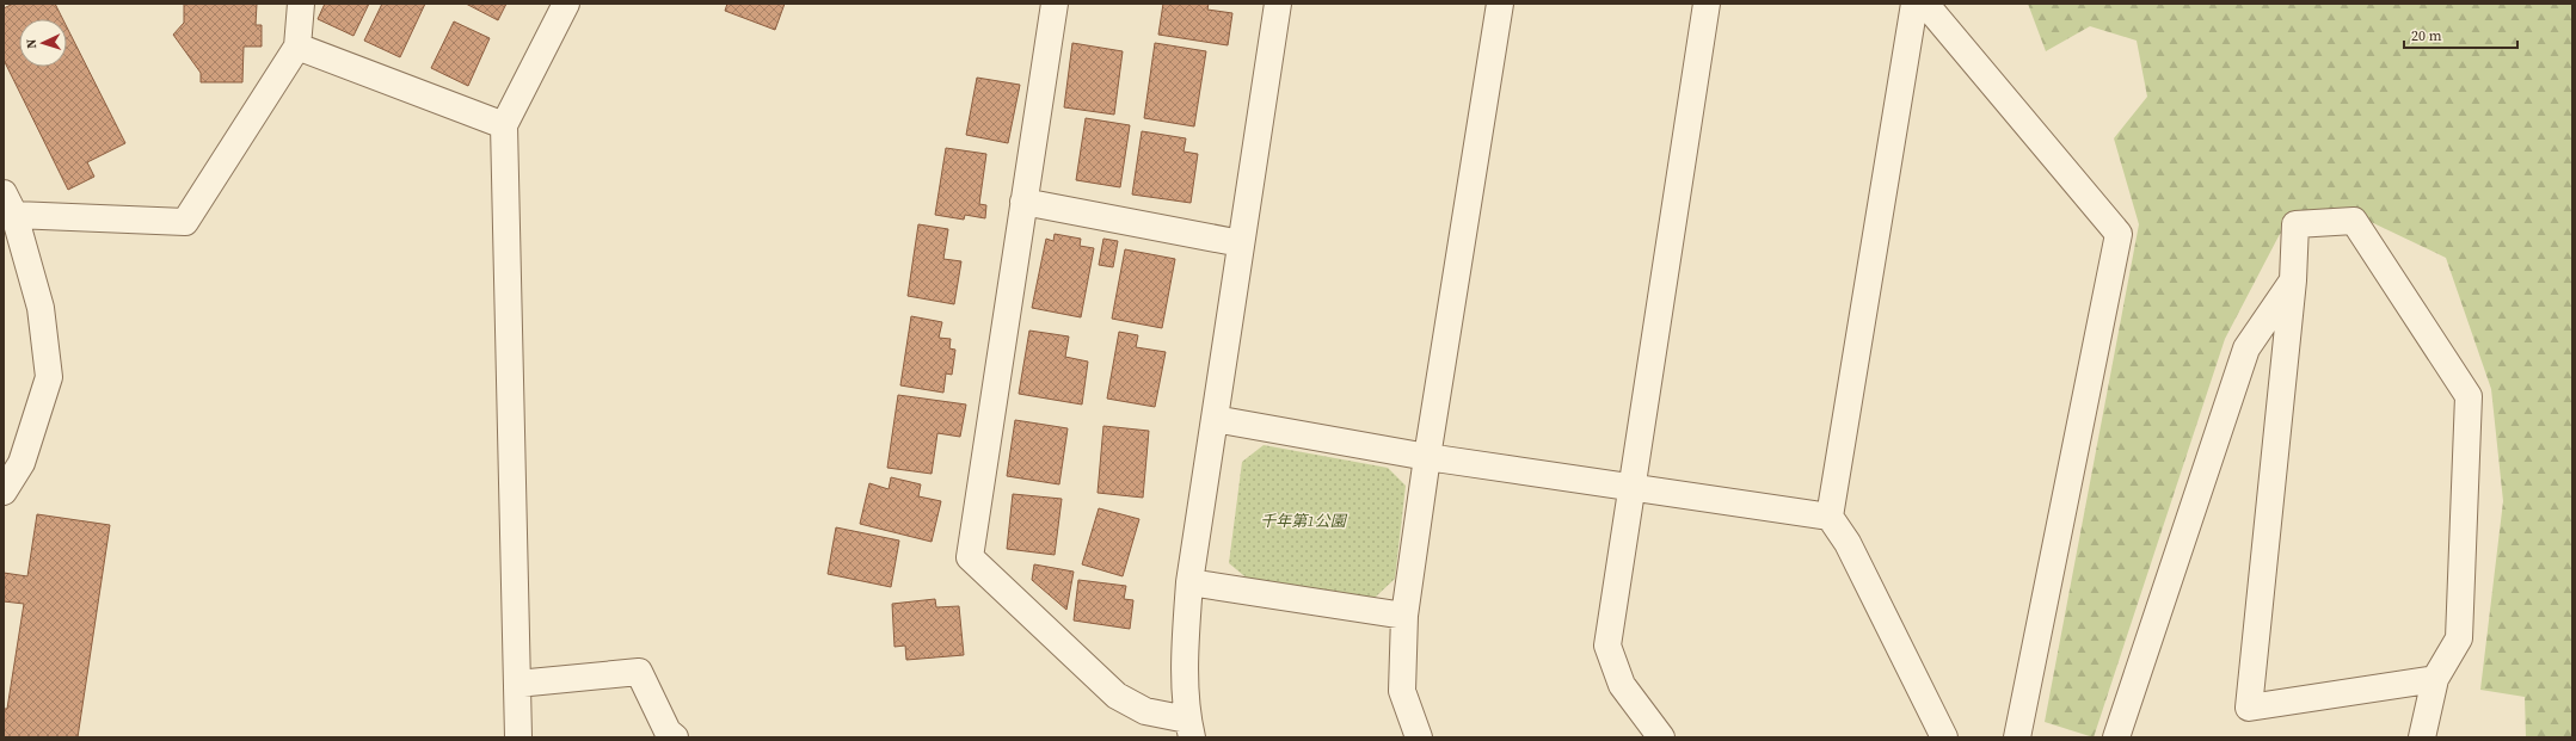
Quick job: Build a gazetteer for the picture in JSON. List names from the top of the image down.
{
  "parks": ["千年第1公園"],
  "scale_bar": "20 m",
  "north": "left"
}
